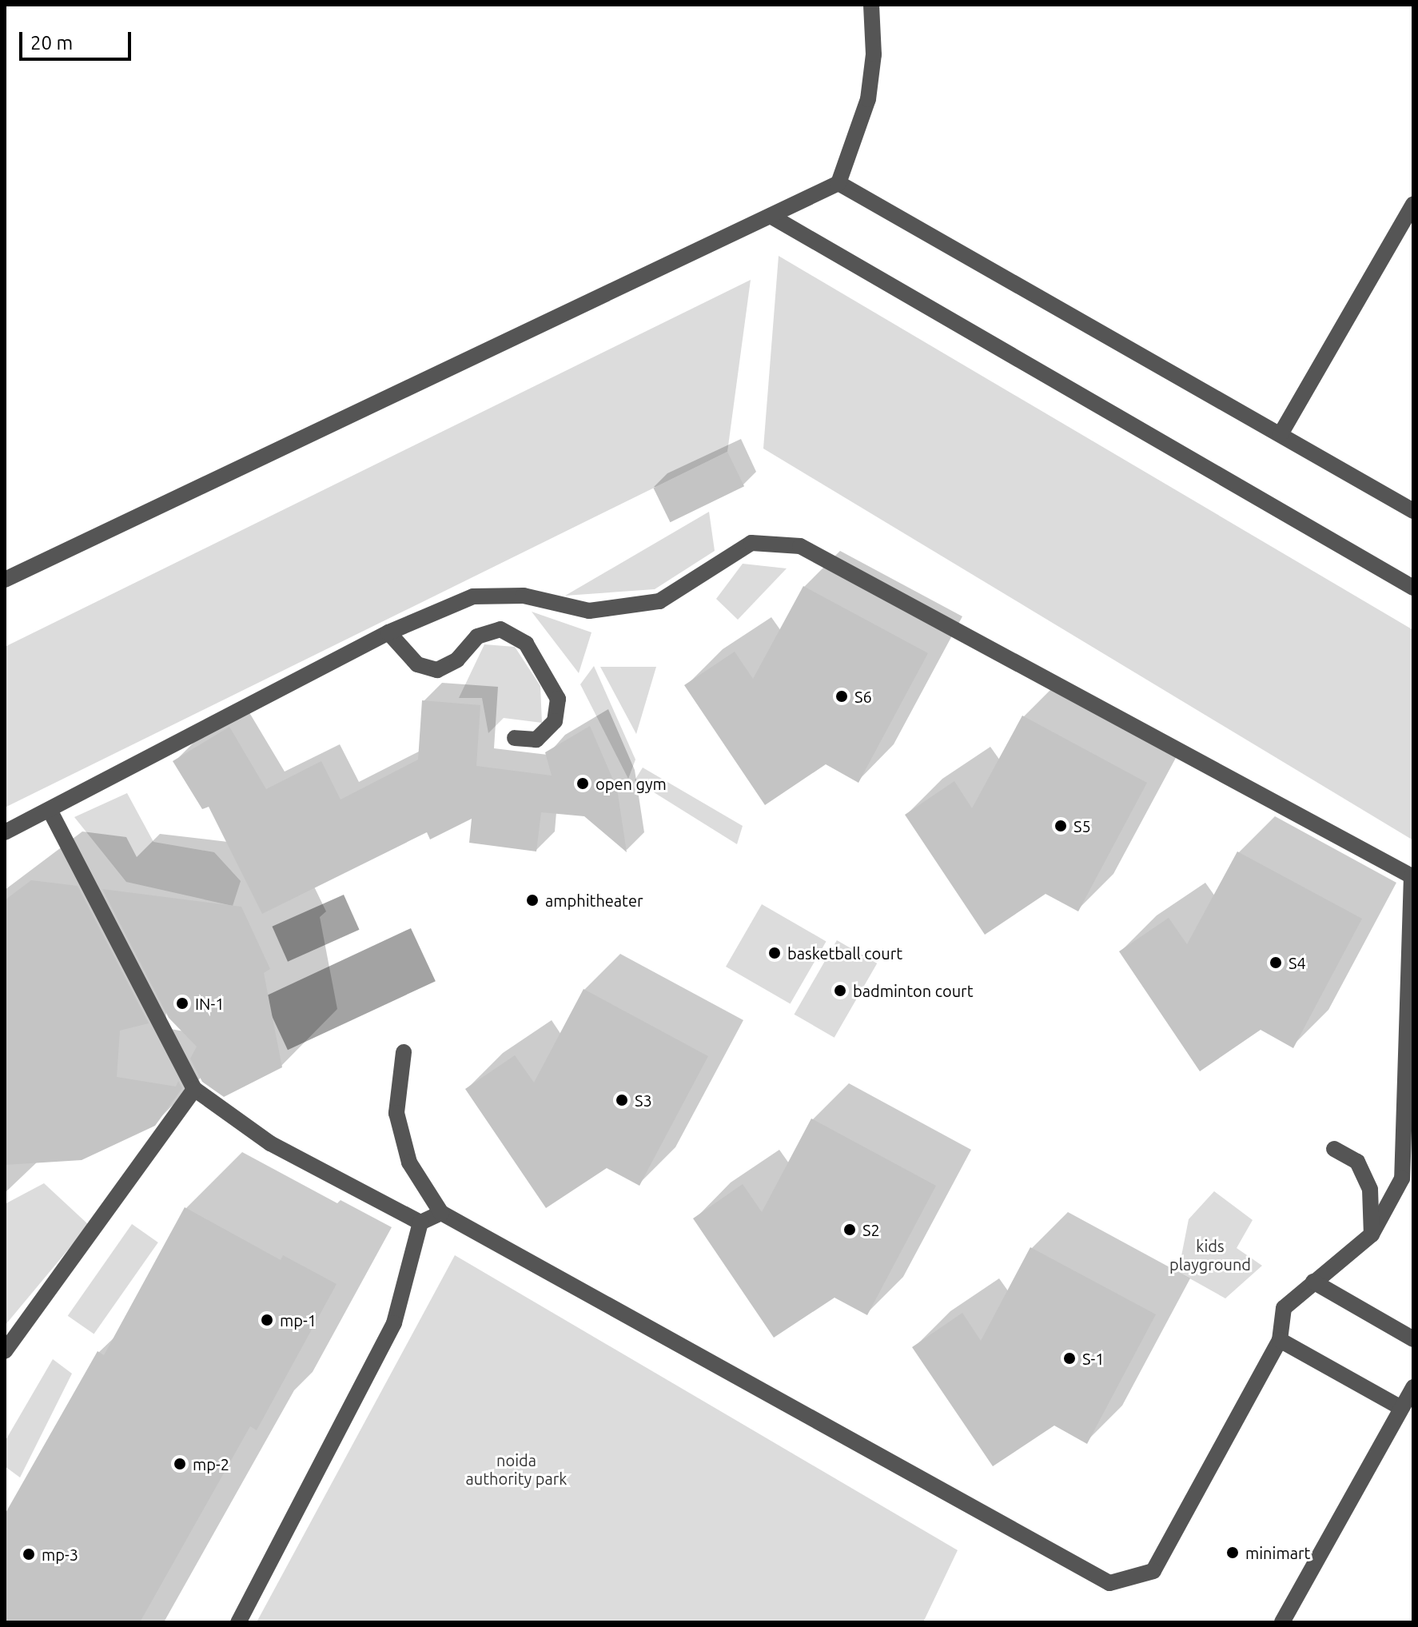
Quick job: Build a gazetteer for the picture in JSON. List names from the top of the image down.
{
  "parks": ["kids playground", "noida authority park"],
  "places": [
    "S6",
    "open gym",
    "S5",
    "amphitheater",
    "basketball court",
    "S4",
    "badminton court",
    "IN-1",
    "S3",
    "S2",
    "mp-1",
    "S-1",
    "mp-2",
    "minimart",
    "mp-3"
  ],
  "scale_bar": "20 m"
}
